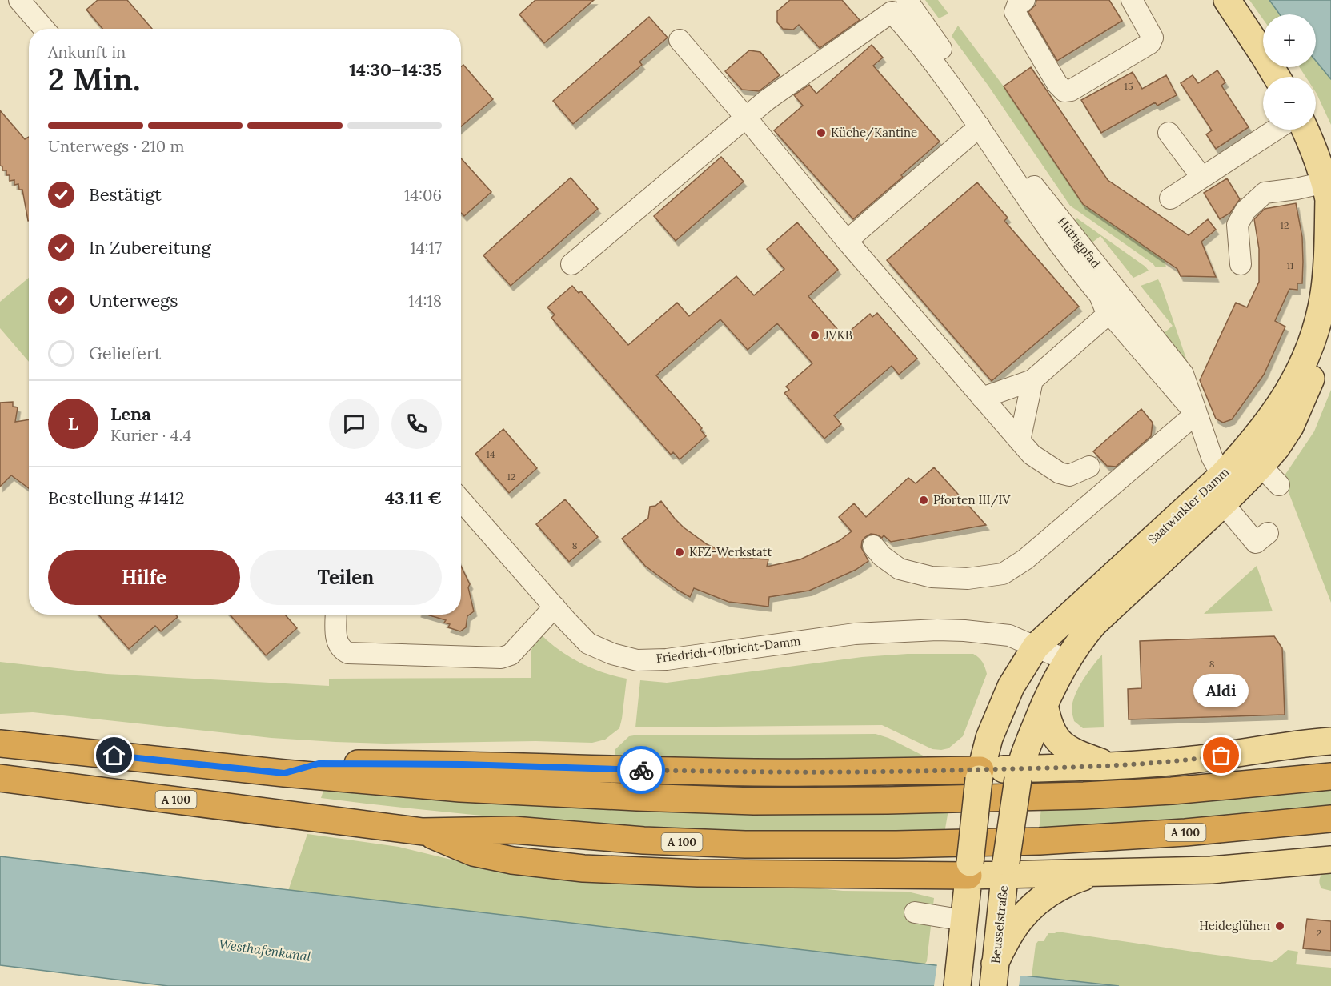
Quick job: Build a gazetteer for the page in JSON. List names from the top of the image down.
{
  "streets": {
    "highway": ["A 100"],
    "main road": ["Saatwinkler Damm", "Beusselstraße"],
    "street": ["Hüttigpfad", "Friedrich-Olbricht-Damm"]
  },
  "crossings": [
    ["Hüttigpfad", "Saatwinkler Damm"],
    ["Saatwinkler Damm", "Friedrich-Olbricht-Damm"],
    ["Saatwinkler Damm", "Beusselstraße"]
  ],
  "water": ["Westhafenkanal"],
  "places": [
    "Küche/Kantine",
    "JVKB",
    "Pforten III/IV",
    "KFZ-Werkstatt",
    "Aldi",
    "Heideglühen"
  ],
  "house_numbers": [
    "15",
    "12",
    "11",
    "14",
    "12",
    "8",
    "8",
    "2"
  ],
  "page": {
    "map_buttons": ["+", "−"],
    "heading": ["2 Min.", "Ankunft in", "14:30–14:35"],
    "panel": [
      "Lena",
      "Kurier · 4.4",
      "Bestellung #1412",
      "43.11 €"
    ],
    "bar": "Unterwegs · 210 m",
    "list": [
      ["Bestätigt", "14:06"],
      ["In Zubereitung", "14:17"],
      ["Unterwegs", "14:18"],
      "Geliefert"
    ],
    "round": "L",
    "buttons": ["Hilfe", "Teilen"],
    "bubble": "Aldi"
  }
}
